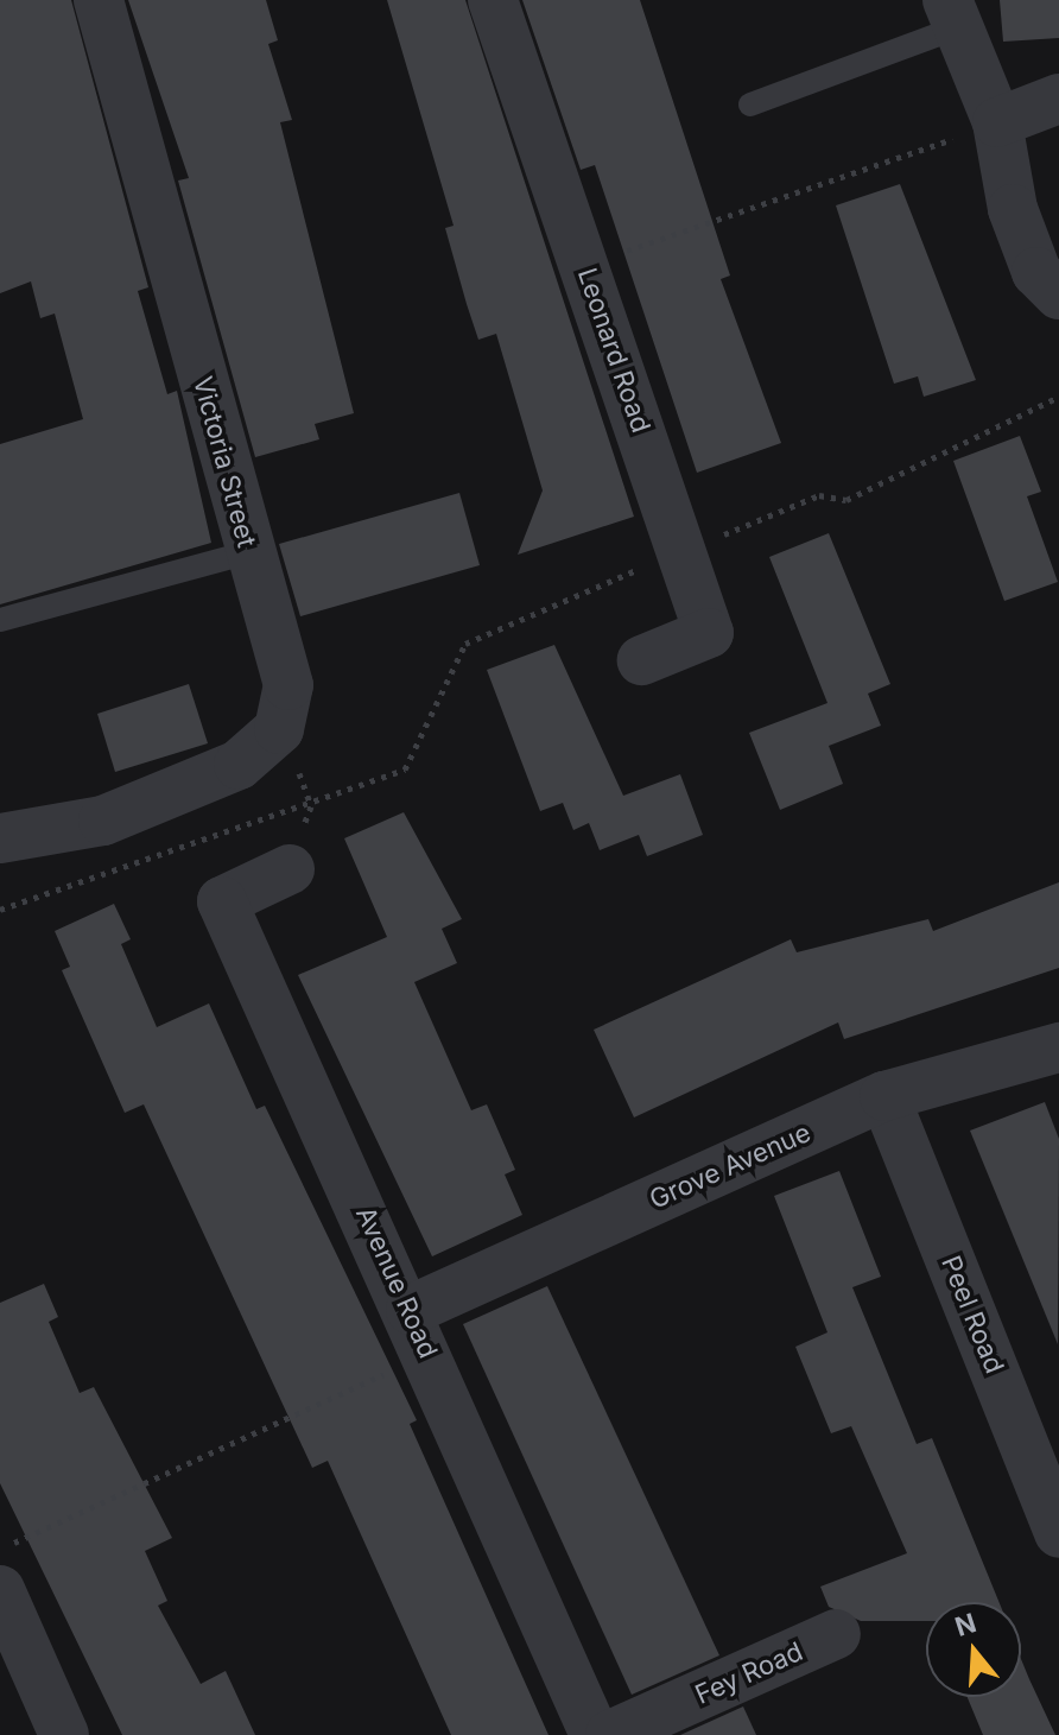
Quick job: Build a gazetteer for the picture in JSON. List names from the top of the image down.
{
  "streets": {
    "street": [
      "Leonard Road",
      "Victoria Street",
      "Grove Avenue",
      "Avenue Road",
      "Peel Road",
      "Fey Road"
    ]
  },
  "crossings": [
    ["Grove Avenue", "Avenue Road"],
    ["Grove Avenue", "Peel Road"]
  ],
  "north": "top"
}
